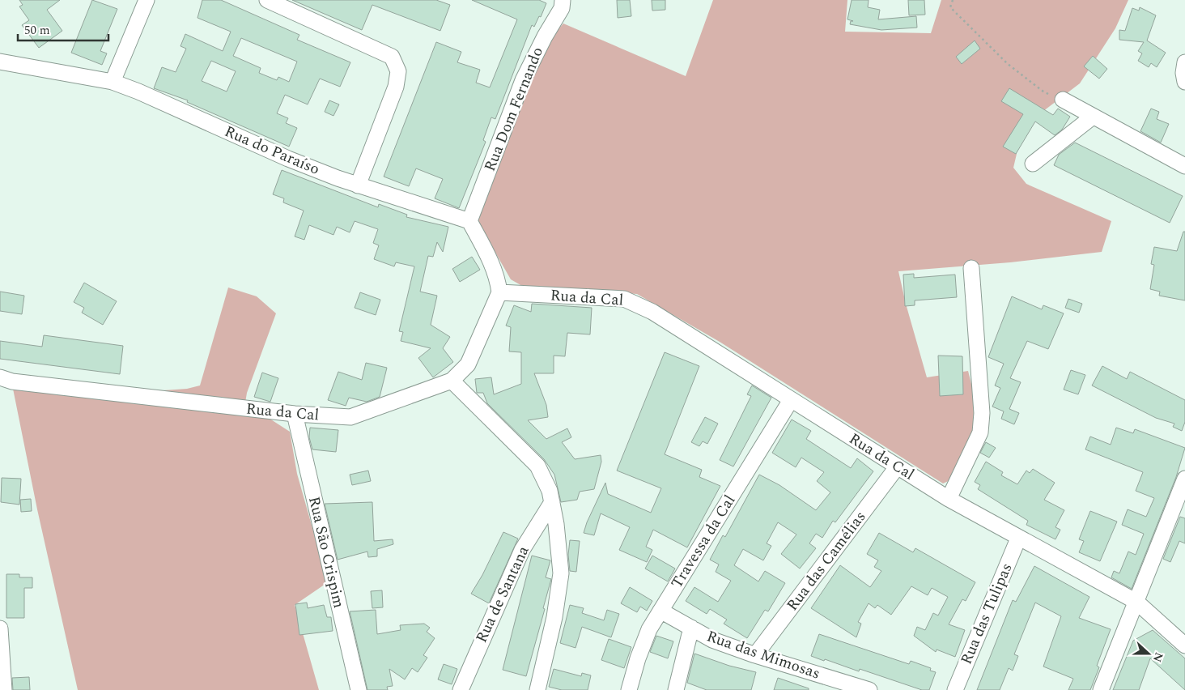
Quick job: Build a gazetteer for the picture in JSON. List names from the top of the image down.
{
  "streets": {
    "street": [
      "Rua Dom Fernando",
      "Rua do Paraíso",
      "Rua da Cal",
      "Travessa da Cal",
      "Rua São Crispim",
      "Rua das Camélias",
      "Rua de Santana",
      "Rua das Tulipas",
      "Rua das Mimosas"
    ]
  },
  "crossings": [
    ["Rua Dom Fernando", "Rua do Paraíso"],
    ["Rua da Cal", "Travessa da Cal"],
    ["Rua da Cal", "Rua São Crispim"],
    ["Rua da Cal", "Rua das Camélias"],
    ["Rua da Cal", "Rua das Tulipas"],
    ["Travessa da Cal", "Rua das Mimosas"],
    ["Rua das Camélias", "Rua das Mimosas"]
  ],
  "scale_bar": "50 m",
  "north": "right"
}
